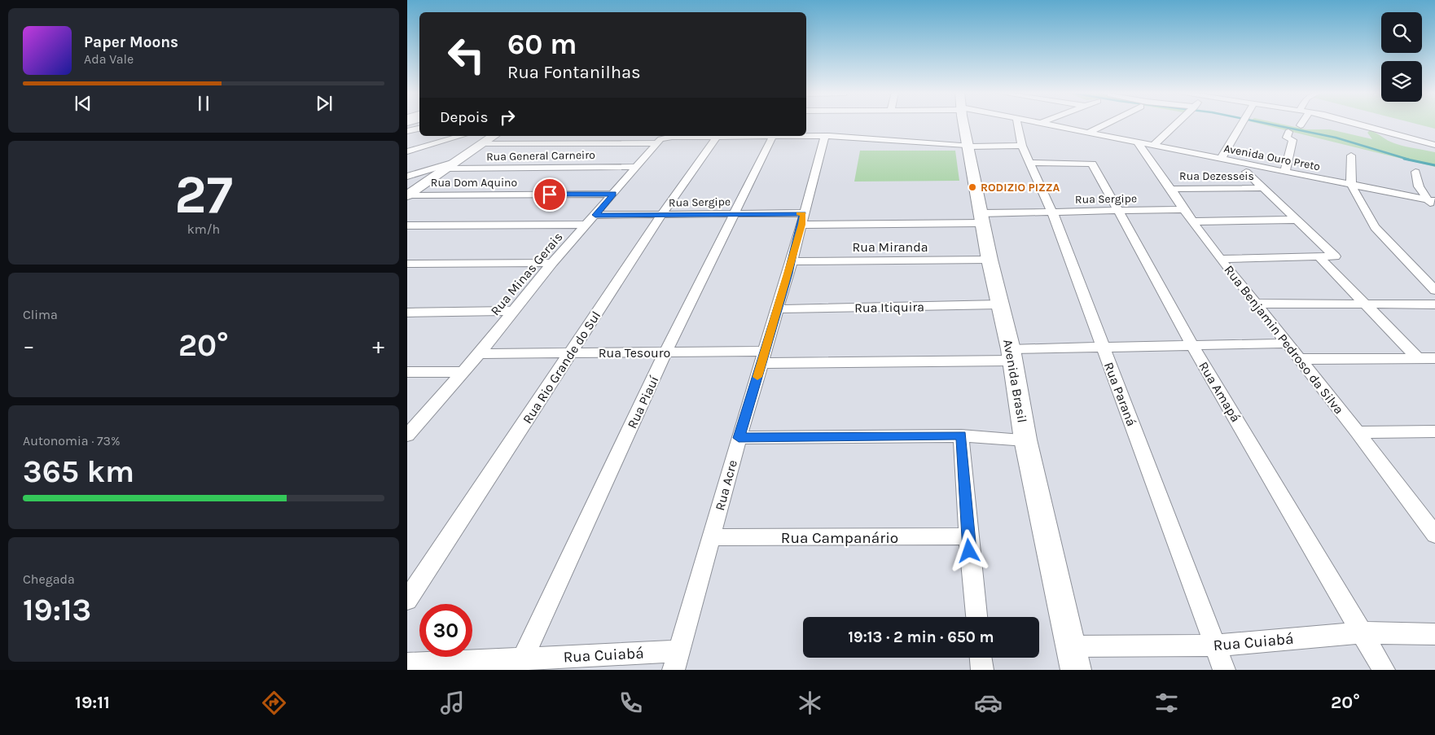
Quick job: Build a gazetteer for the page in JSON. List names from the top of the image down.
{
  "streets": {
    "main road": ["Avenida Brasil"],
    "street": [
      "Rua General Carneiro",
      "Avenida Ouro Preto",
      "Rua Dezesseis",
      "Rua Dom Aquino",
      "Rua Sergipe",
      "Rua Miranda",
      "Rua Minas Gerais",
      "Rua Itiquira",
      "Rua Benjamin Pedroso da Silva",
      "Rua Tesouro",
      "Rua Rio Grande do Sul",
      "Rua Amapá",
      "Rua Paraná",
      "Rua Piauí",
      "Rua Acre",
      "Rua Campanário",
      "Rua Cuiabá"
    ]
  },
  "crossings": [
    ["Rua General Carneiro", "Rua Minas Gerais"],
    ["Avenida Ouro Preto", "Rua Benjamin Pedroso da Silva"],
    ["Rua Dezesseis", "Rua Benjamin Pedroso da Silva"],
    ["Rua Dom Aquino", "Rua Minas Gerais"],
    ["Rua Sergipe", "Rua Minas Gerais"],
    ["Rua Sergipe", "Rua Benjamin Pedroso da Silva"],
    ["Rua Sergipe", "Rua Rio Grande do Sul"],
    ["Rua Sergipe", "Avenida Brasil"],
    ["Rua Sergipe", "Rua Amapá"],
    ["Rua Sergipe", "Rua Paraná"],
    ["Rua Sergipe", "Rua Piauí"],
    ["Rua Sergipe", "Rua Acre"],
    ["Rua Miranda", "Avenida Brasil"],
    ["Rua Miranda", "Rua Acre"],
    ["Rua Minas Gerais", "Rua Tesouro"],
    ["Rua Minas Gerais", "Rua Rio Grande do Sul"],
    ["Rua Itiquira", "Avenida Brasil"],
    ["Rua Itiquira", "Rua Acre"],
    ["Rua Benjamin Pedroso da Silva", "Rua Tesouro"],
    ["Rua Tesouro", "Rua Rio Grande do Sul"],
    ["Rua Tesouro", "Avenida Brasil"],
    ["Rua Tesouro", "Rua Amapá"],
    ["Rua Tesouro", "Rua Paraná"],
    ["Rua Tesouro", "Rua Piauí"],
    ["Rua Tesouro", "Rua Acre"],
    ["Avenida Brasil", "Rua Cuiabá"],
    ["Rua Amapá", "Rua Paraná"],
    ["Rua Amapá", "Rua Cuiabá"],
    ["Rua Paraná", "Rua Cuiabá"],
    ["Rua Piauí", "Rua Cuiabá"],
    ["Rua Acre", "Rua Campanário"],
    ["Rua Acre", "Rua Cuiabá"]
  ],
  "places": ["RODIZIO PIZZA"],
  "page": {
    "turn": ["60 m", "Rua Fontanilhas"],
    "song": ["Paper Moons", "Ada Vale"],
    "then": "Depois",
    "tile": [
      ["27", "km/h"],
      "Clima",
      ["Autonomia · 73%", "365 km"],
      ["Chegada", "19:13"]
    ],
    "heat": ["−", "20°", "+"],
    "limit": "30",
    "trip": "19:13 · 2 min · 650 m",
    "tabs": ["19:11", "20°"]
  }
}
